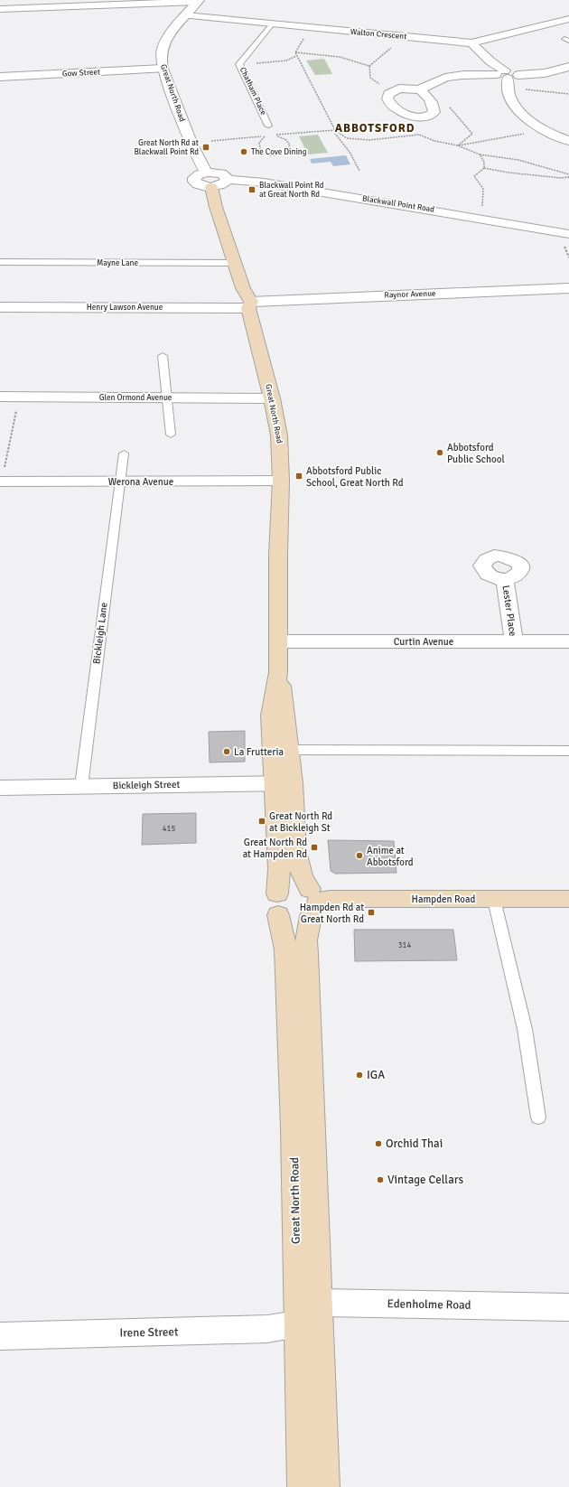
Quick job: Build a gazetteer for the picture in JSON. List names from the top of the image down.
{
  "streets": {
    "main road": ["Great North Road", "Hampden Road"],
    "street": [
      "Walton Crescent",
      "Gow Street",
      "Blackwall Point Road",
      "Raynor Avenue",
      "Henry Lawson Avenue",
      "Glen Ormond Avenue",
      "Werona Avenue",
      "Lester Place",
      "Curtin Avenue",
      "Bickleigh Street",
      "Edenholme Road",
      "Irene Street"
    ],
    "lane": ["Chatham Place", "Mayne Lane", "Bickleigh Lane"]
  },
  "crossings": [
    ["Walton Crescent", "Chatham Place"],
    ["Walton Crescent", "Great North Road"],
    ["Gow Street", "Great North Road"],
    ["Great North Road", "Mayne Lane"],
    ["Great North Road", "Raynor Avenue"],
    ["Great North Road", "Henry Lawson Avenue"],
    ["Great North Road", "Glen Ormond Avenue"],
    ["Great North Road", "Werona Avenue"],
    ["Great North Road", "Curtin Avenue"],
    ["Great North Road", "Bickleigh Street"],
    ["Great North Road", "Hampden Road"],
    ["Great North Road", "Edenholme Road"],
    ["Great North Road", "Irene Street"],
    ["Raynor Avenue", "Henry Lawson Avenue"],
    ["Werona Avenue", "Bickleigh Lane"],
    ["Lester Place", "Curtin Avenue"],
    ["Bickleigh Lane", "Bickleigh Street"]
  ],
  "districts": ["ABBOTSFORD"],
  "places": {
    "transit": [
      "Great North Rd at Blackwall Point Rd",
      "Blackwall Point Rd at Great North Rd",
      "Abbotsford Public School, Great North Rd",
      "Great North Rd at Bickleigh St",
      "Great North Rd at Hampden Rd",
      "Hampden Rd at Great North Rd"
    ],
    "other": [
      "The Cove Dining",
      "Abbotsford Public School",
      "La Frutteria",
      "Anime at Abbotsford",
      "IGA",
      "Orchid Thai",
      "Vintage Cellars"
    ]
  },
  "house_numbers": ["415", "314"]
}
